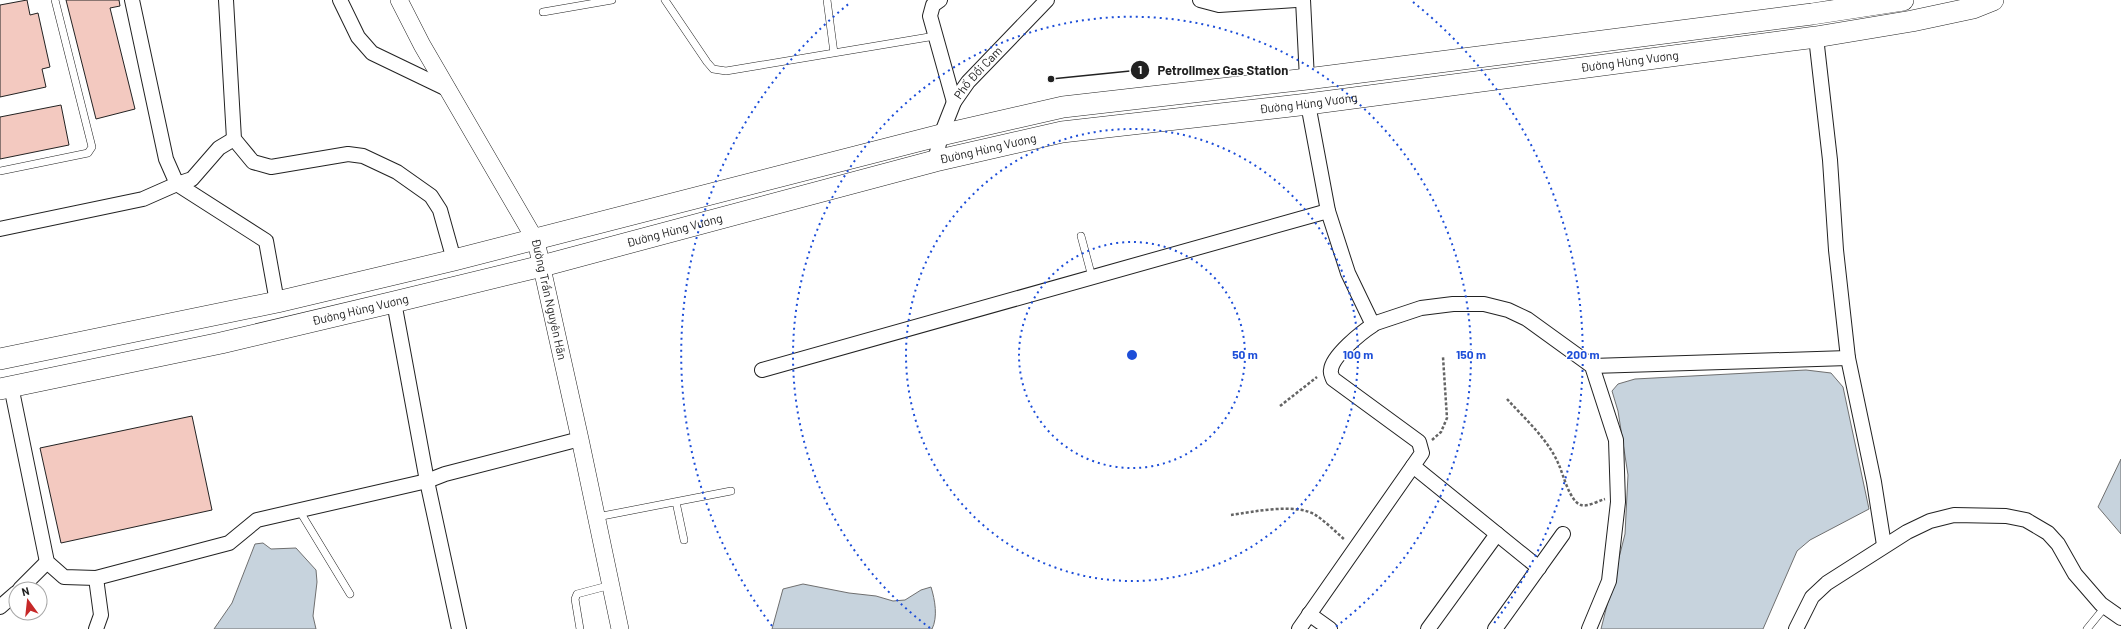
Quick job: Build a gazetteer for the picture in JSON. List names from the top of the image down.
{
  "streets": {
    "main road": ["Đường Hùng Vương"],
    "street": ["Phố Đồi Cam", "Đường Trần Nguyên Hãn"]
  },
  "crossings": [
    ["Đường Hùng Vương", "Phố Đồi Cam"],
    ["Đường Hùng Vương", "Đường Trần Nguyên Hãn"]
  ],
  "places": ["Petrolimex Gas Station"],
  "north": "top",
  "rings": [
    "50 m",
    "100 m",
    "150 m",
    "200 m"
  ]
}
